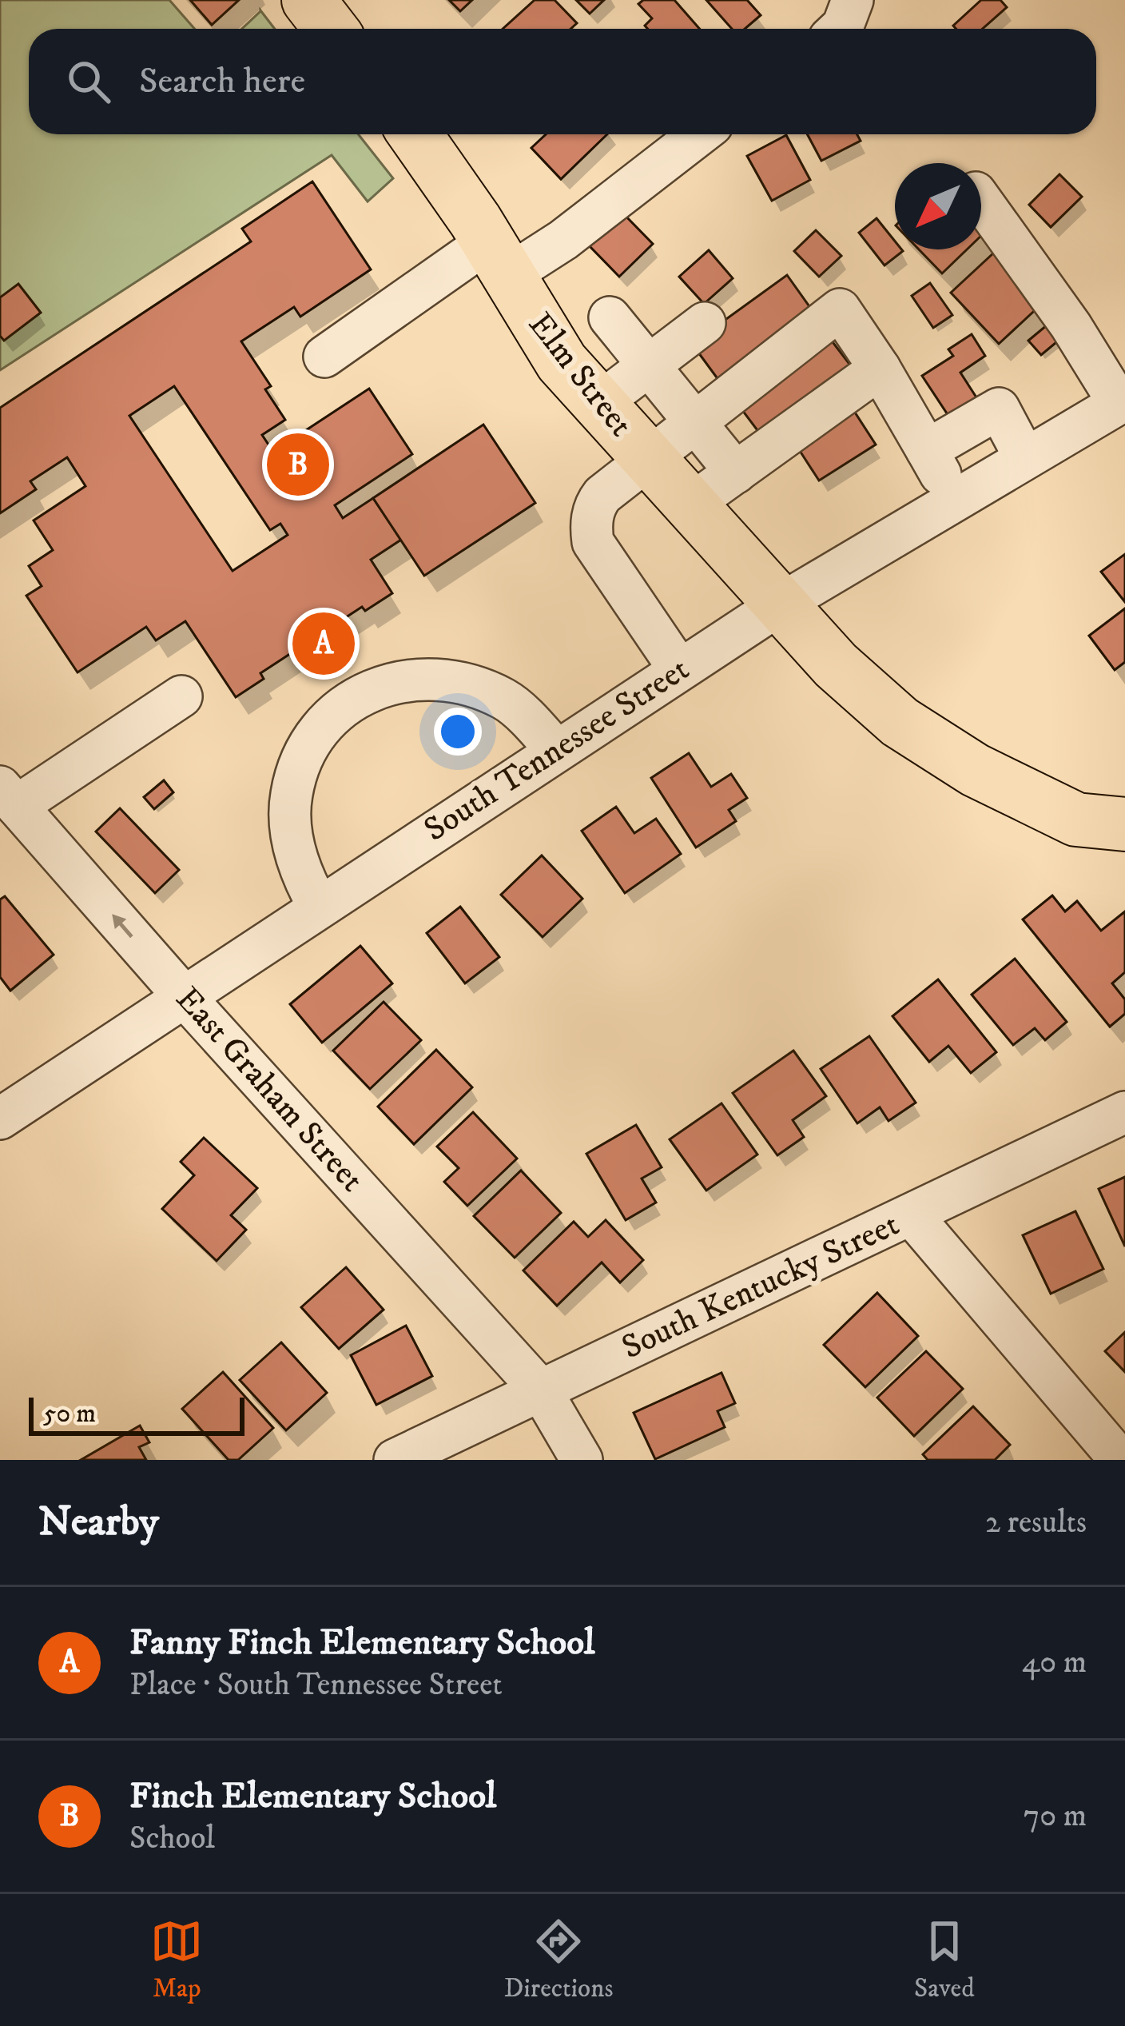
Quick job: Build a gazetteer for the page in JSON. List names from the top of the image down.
{
  "streets": {
    "main road": ["Elm Street"],
    "street": ["South Tennessee Street", "East Graham Street", "South Kentucky Street"]
  },
  "crossings": [
    ["Elm Street", "South Tennessee Street"],
    ["South Tennessee Street", "East Graham Street"],
    ["East Graham Street", "South Kentucky Street"]
  ],
  "scale_bar": "50 m",
  "north": "bottom left",
  "page": {
    "search": "Search here",
    "pins": ["B", "A"],
    "scale": "50 m",
    "heading": ["Nearby", "2 results"],
    "list": [
      {
        "mark": "A",
        "name": "Fanny Finch Elementary School",
        "note": "Place · South Tennessee Street",
        "value": "40 m"
      },
      {
        "mark": "B",
        "name": "Finch Elementary School",
        "note": "School",
        "value": "70 m"
      }
    ],
    "nav": ["Map", "Directions", "Saved"]
  }
}
